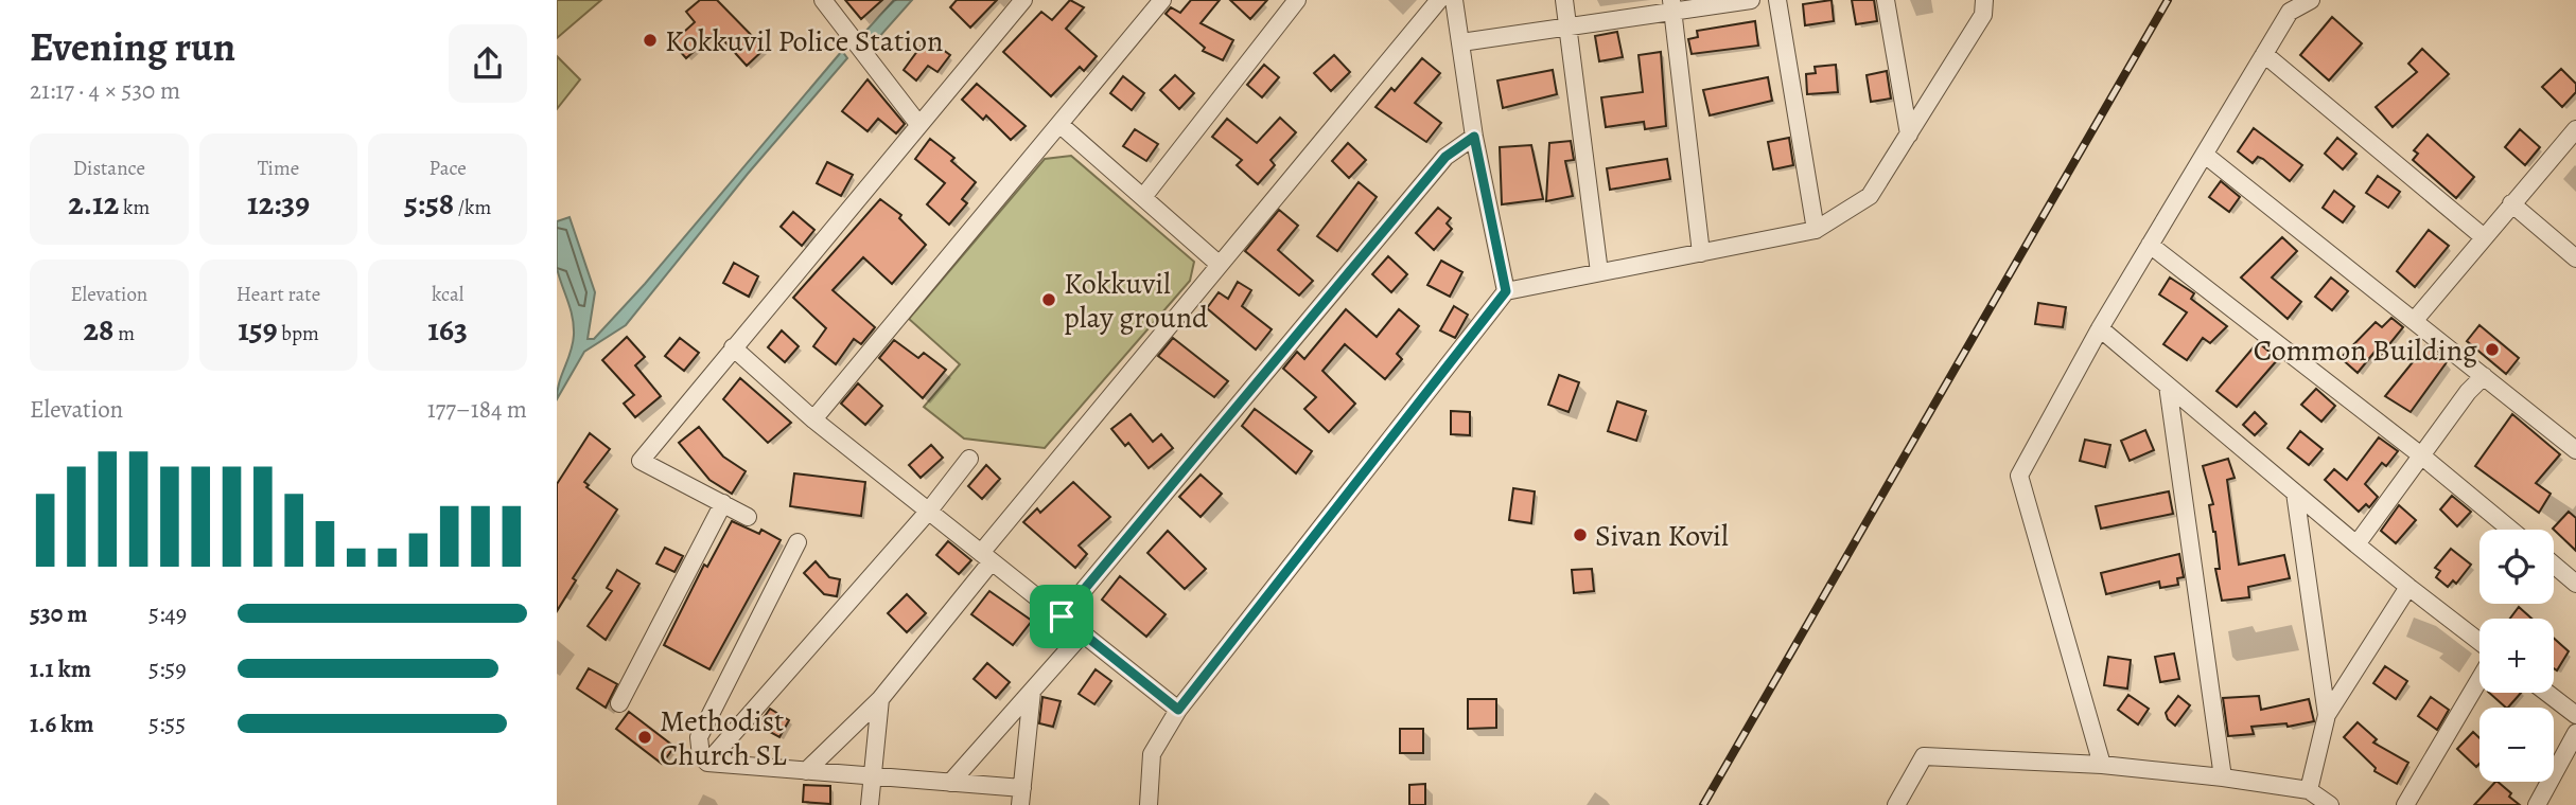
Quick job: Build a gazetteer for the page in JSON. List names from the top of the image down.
{
  "places": [
    "Kokkuvil Police Station",
    "Kokkuvil play ground",
    "Common Building",
    "Sivan Kovil",
    "Methodist Church SL"
  ],
  "page": {
    "heading": ["Evening run", "21:17 · 4 × 530 m"],
    "stats": [
      ["Distance", "2.12 km"],
      ["Time", "12:39"],
      ["Pace", "5:58 /km"],
      ["Elevation", "28 m"],
      ["Heart rate", "159 bpm"],
      ["kcal", "163"]
    ],
    "chart": ["Elevation", "177–184 m"],
    "map_buttons": ["+", "−"],
    "list": [
      {
        "name": "530 m",
        "note": "5:49"
      },
      {
        "name": "1.1 km",
        "note": "5:59"
      },
      {
        "name": "1.6 km",
        "note": "5:55"
      }
    ]
  }
}
